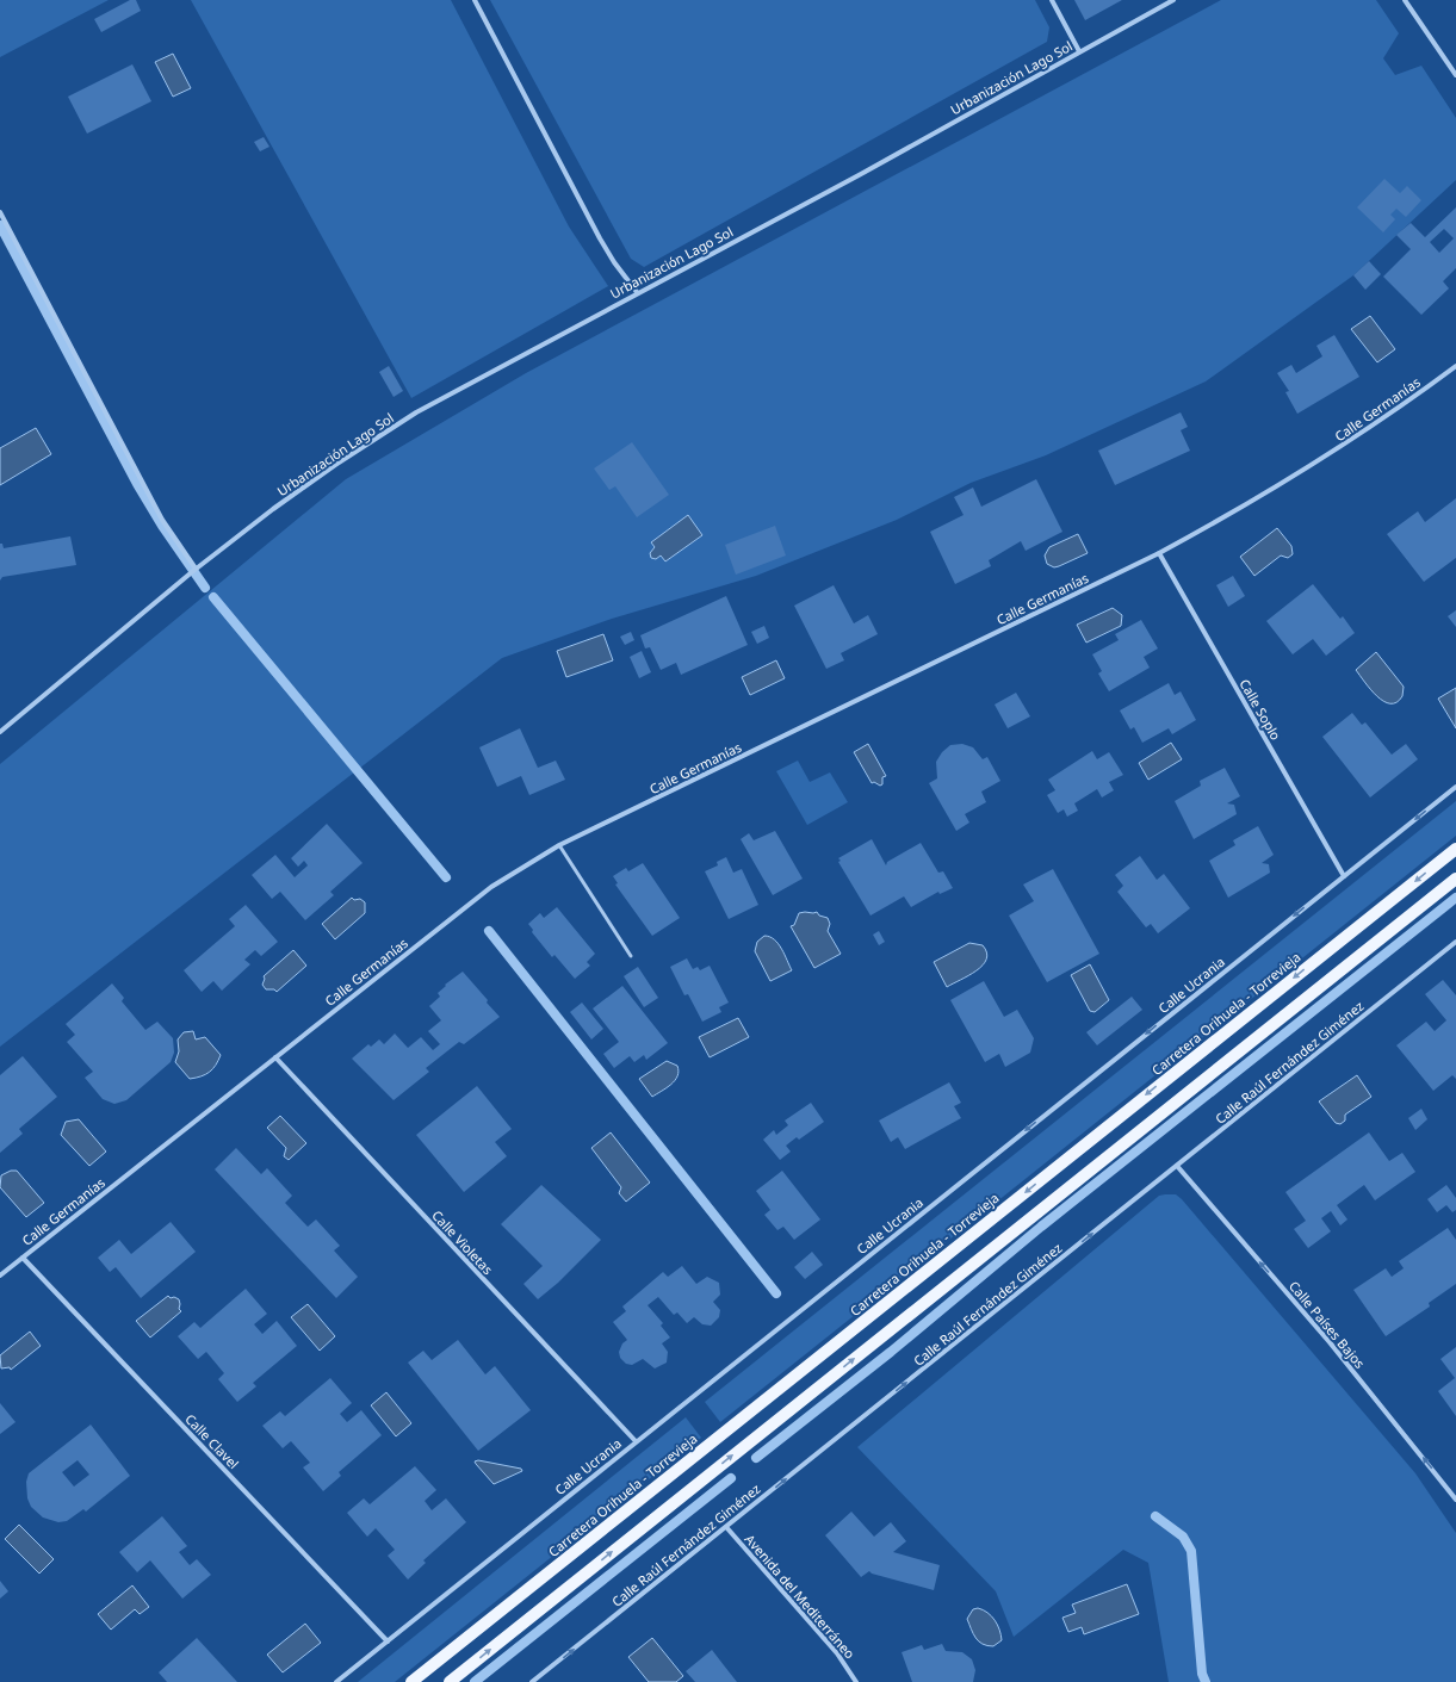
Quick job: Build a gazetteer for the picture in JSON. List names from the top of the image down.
{
  "streets": {
    "main road": ["Carretera Orihuela - Torrevieja"],
    "street": [
      "Urbanización Lago Sol",
      "Calle Germanías",
      "Calle Soplo",
      "Calle Ucrania",
      "Calle Raúl Fernández Giménez",
      "Calle Violetas",
      "Calle Países Bajos",
      "Calle Clavel",
      "Avenida del Mediterráneo"
    ]
  },
  "crossings": [
    ["Calle Germanías", "Calle Soplo"],
    ["Calle Germanías", "Calle Violetas"],
    ["Calle Germanías", "Calle Clavel"],
    ["Calle Soplo", "Calle Ucrania"],
    ["Calle Ucrania", "Calle Violetas"],
    ["Calle Ucrania", "Calle Clavel"],
    ["Calle Raúl Fernández Giménez", "Calle Países Bajos"],
    ["Calle Raúl Fernández Giménez", "Avenida del Mediterráneo"]
  ],
  "one_way": ["Calle Ucrania", "Calle Raúl Fernández Giménez", "Calle Países Bajos"]
}
